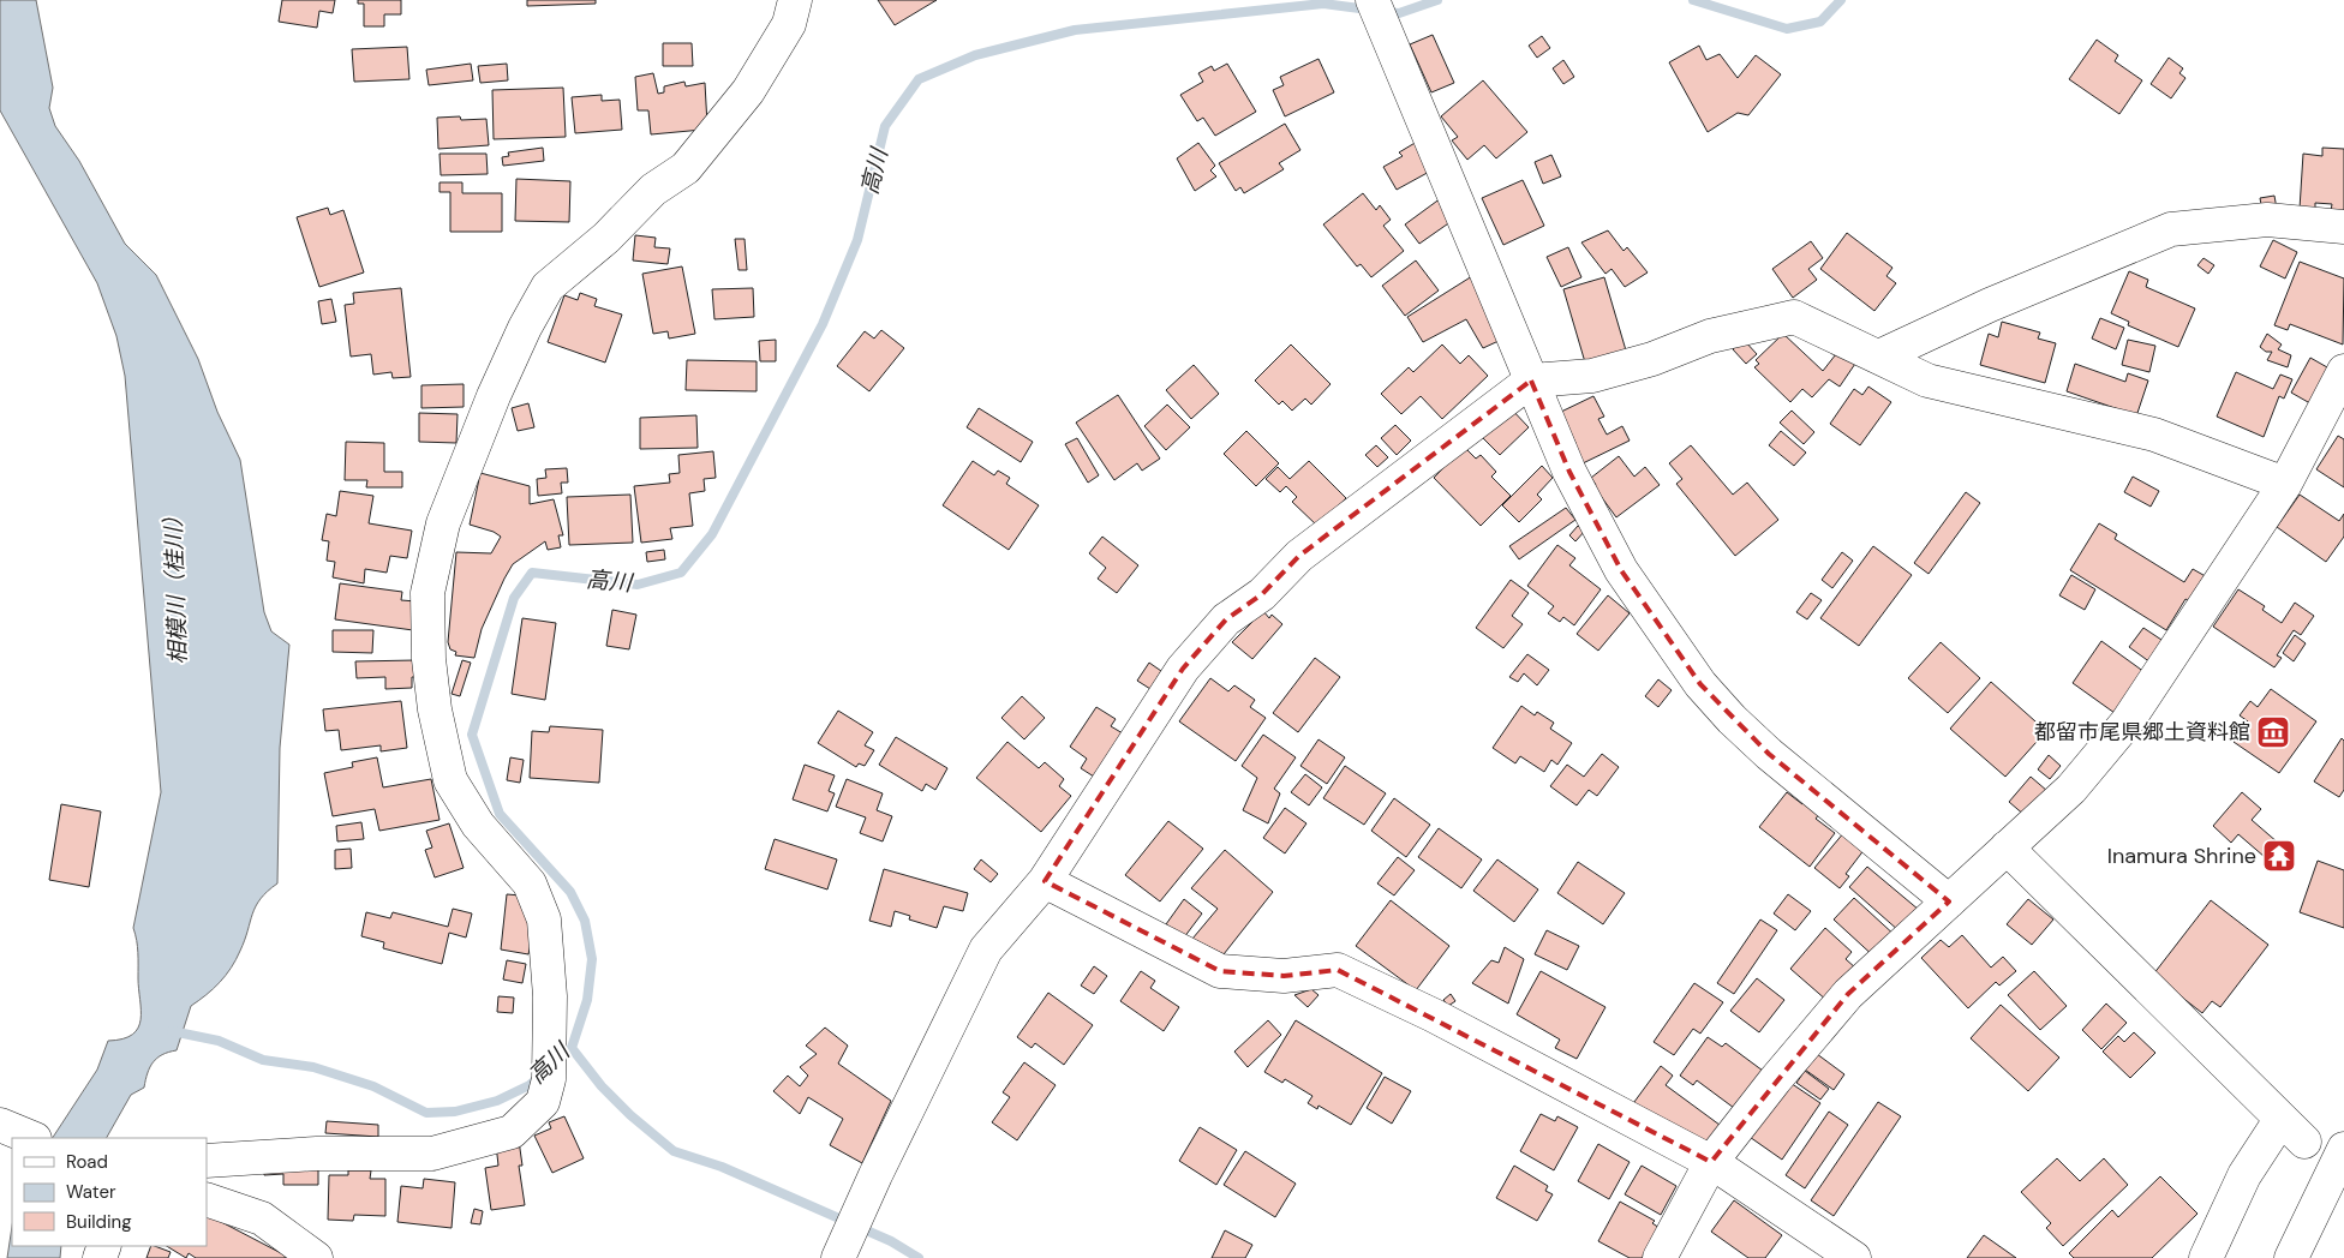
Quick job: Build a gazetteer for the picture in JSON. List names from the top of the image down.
{
  "water": ["高川", "相模川（桂川）"],
  "places": {
    "museum": ["都留市尾県郷土資料館"],
    "temple": ["Inamura Shrine"]
  },
  "legend": ["Road", "Water", "Building"]
}
